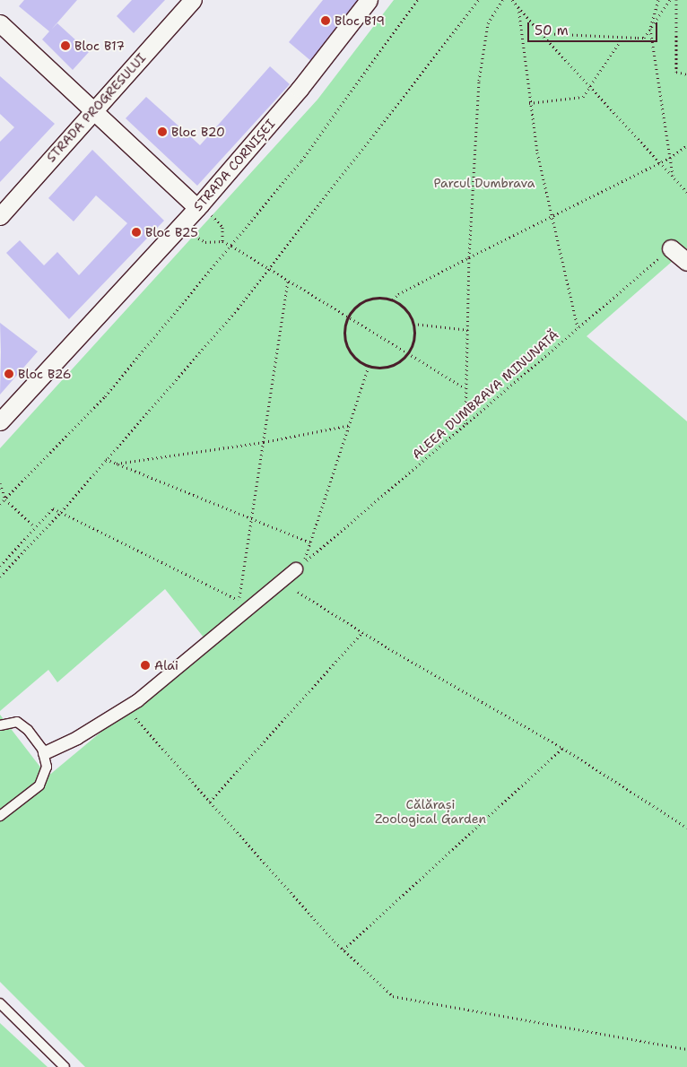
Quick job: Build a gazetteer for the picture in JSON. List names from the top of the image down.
{
  "streets": {
    "street": ["STRADA PROGRESULUI", "STRADA CORNIȘEI"],
    "path": ["ALEEA DUMBRAVA MINUNATĂ"]
  },
  "parks": ["Parcul Dumbrava", "Călărași Zoological Garden"],
  "places": [
    "Bloc B19",
    "Bloc B17",
    "Bloc B20",
    "Bloc B25",
    "Bloc B26",
    "Alai"
  ],
  "scale_bar": "50 m"
}
